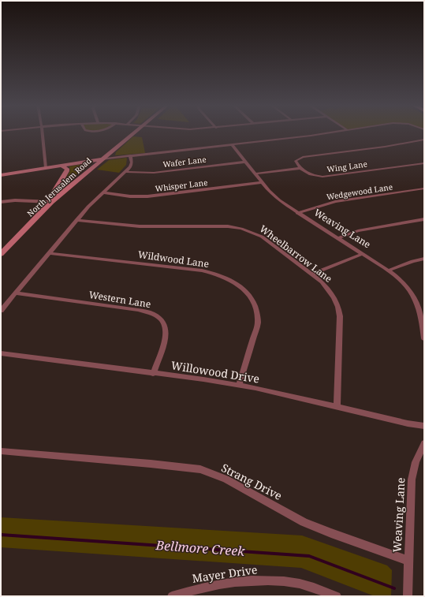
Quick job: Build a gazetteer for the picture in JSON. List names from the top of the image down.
{
  "streets": {
    "main road": ["North Jerusalem Road"],
    "street": [
      "Wafer Lane",
      "Wing Lane",
      "Whisper Lane",
      "Wedgewood Lane",
      "Weaving Lane",
      "Wheelbarrow Lane",
      "Wildwood Lane",
      "Western Lane",
      "Willowood Drive",
      "Strang Drive",
      "Mayer Drive"
    ]
  },
  "crossings": [
    ["Wafer Lane", "Weaving Lane"],
    ["Whisper Lane", "Weaving Lane"],
    ["Wedgewood Lane", "Weaving Lane"],
    ["Weaving Lane", "Strang Drive"],
    ["Wheelbarrow Lane", "Willowood Drive"],
    ["Wildwood Lane", "Willowood Drive"],
    ["Western Lane", "Willowood Drive"]
  ],
  "water": ["Bellmore Creek"]
}
